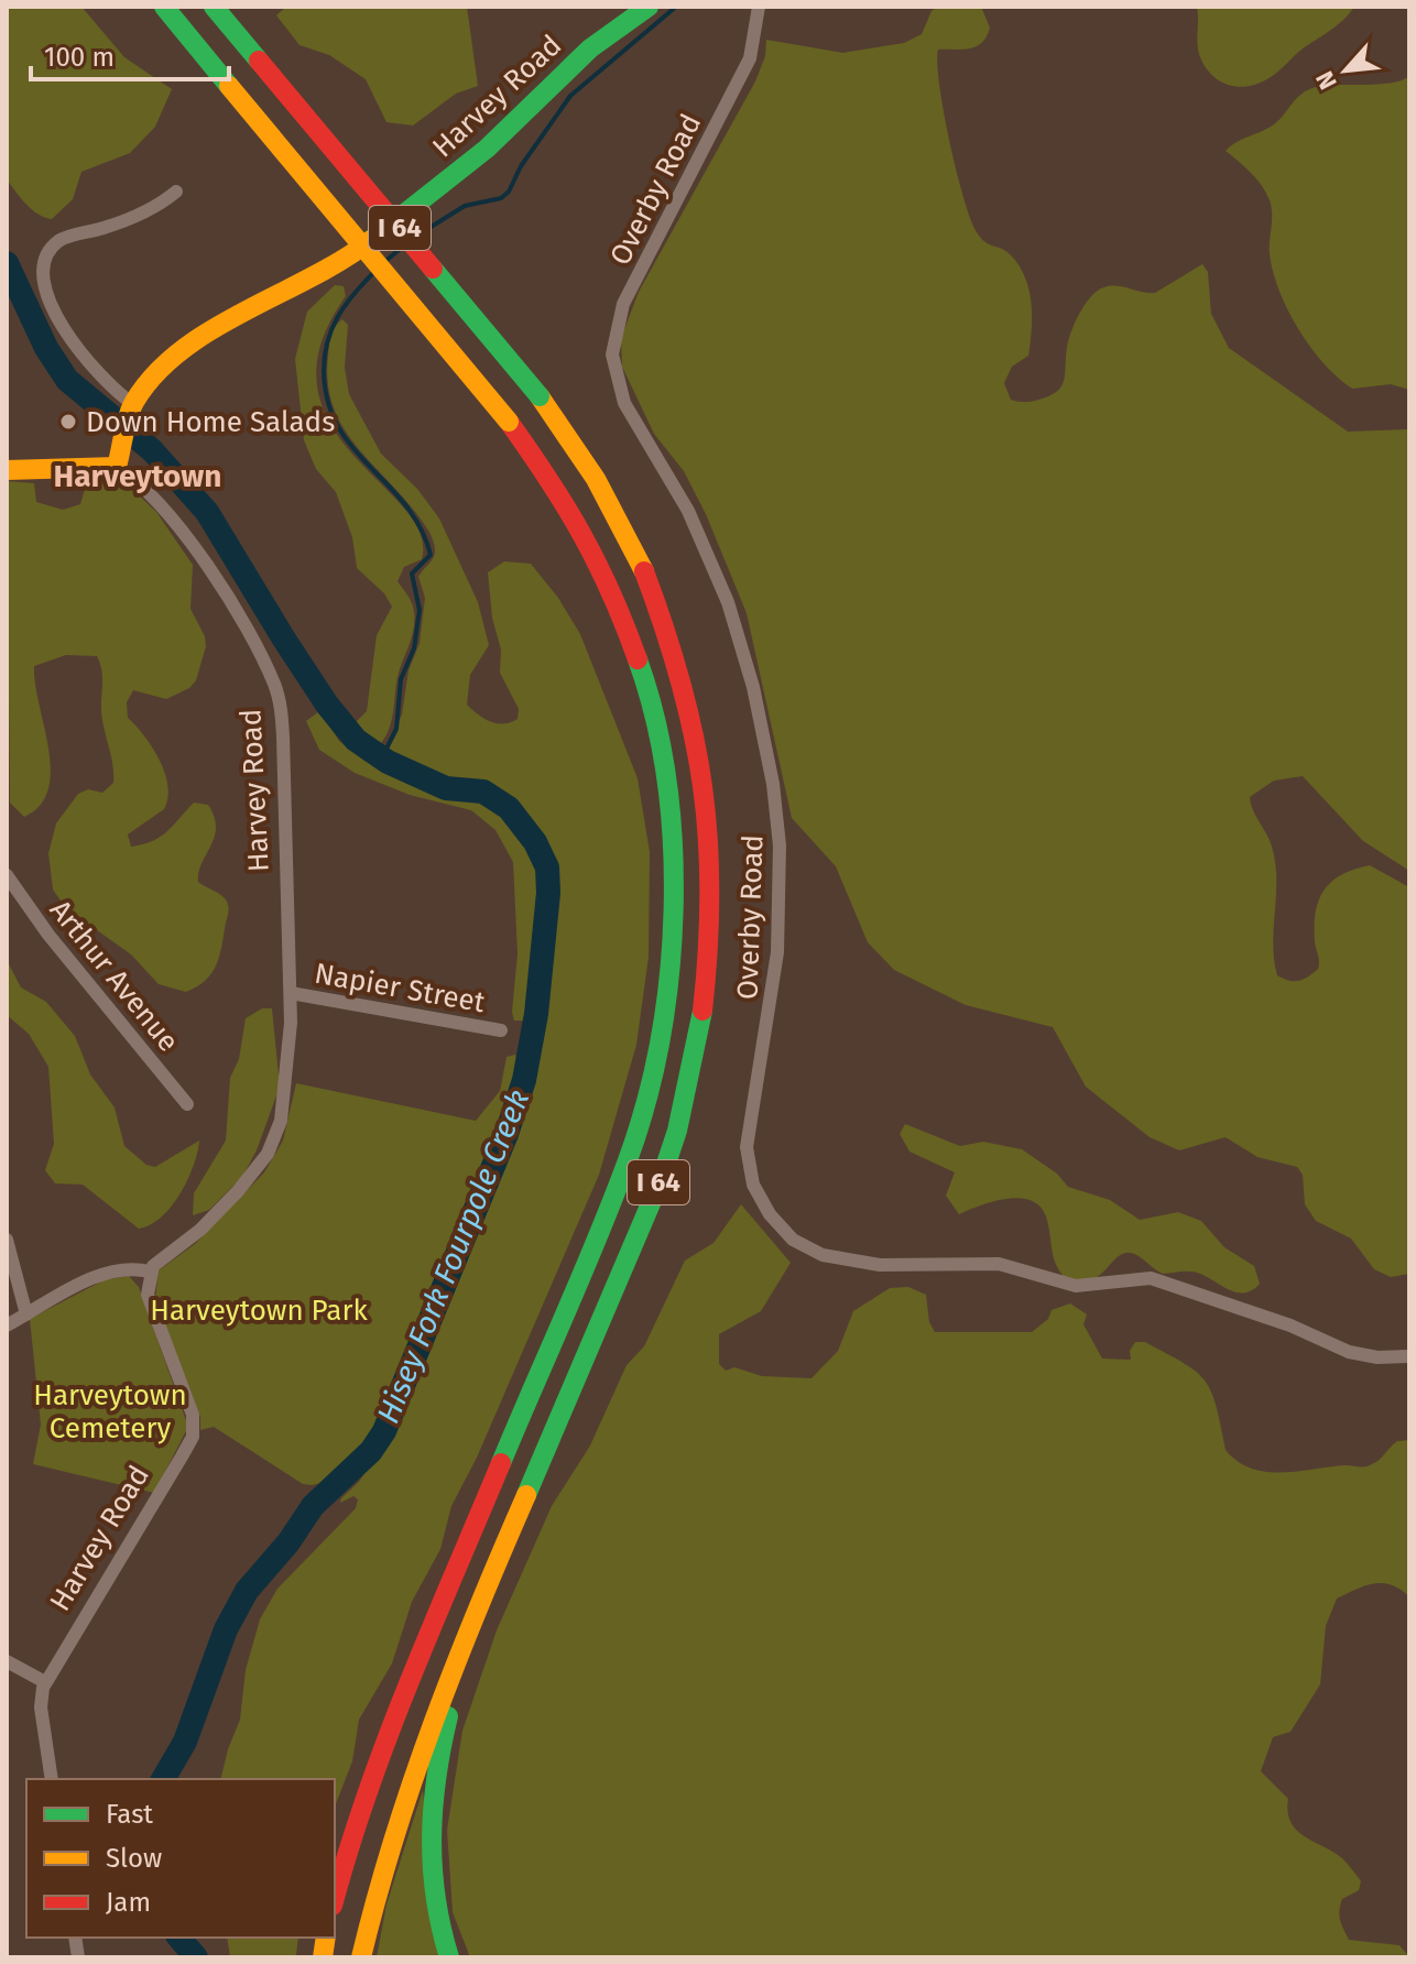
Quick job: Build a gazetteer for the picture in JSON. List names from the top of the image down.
{
  "streets": {
    "main road": ["Harvey Road", "I 64"],
    "street": ["Overby Road", "Arthur Avenue", "Napier Street"]
  },
  "crossings": [
    ["Harvey Road", "Napier Street"]
  ],
  "districts": ["Harveytown"],
  "water": ["Hisey Fork Fourpole Creek"],
  "parks": ["Harveytown Park", "Harveytown Cemetery"],
  "places": ["Down Home Salads"],
  "legend": ["Fast", "Slow", "Jam"],
  "scale_bar": "100 m",
  "north": "bottom left"
}
